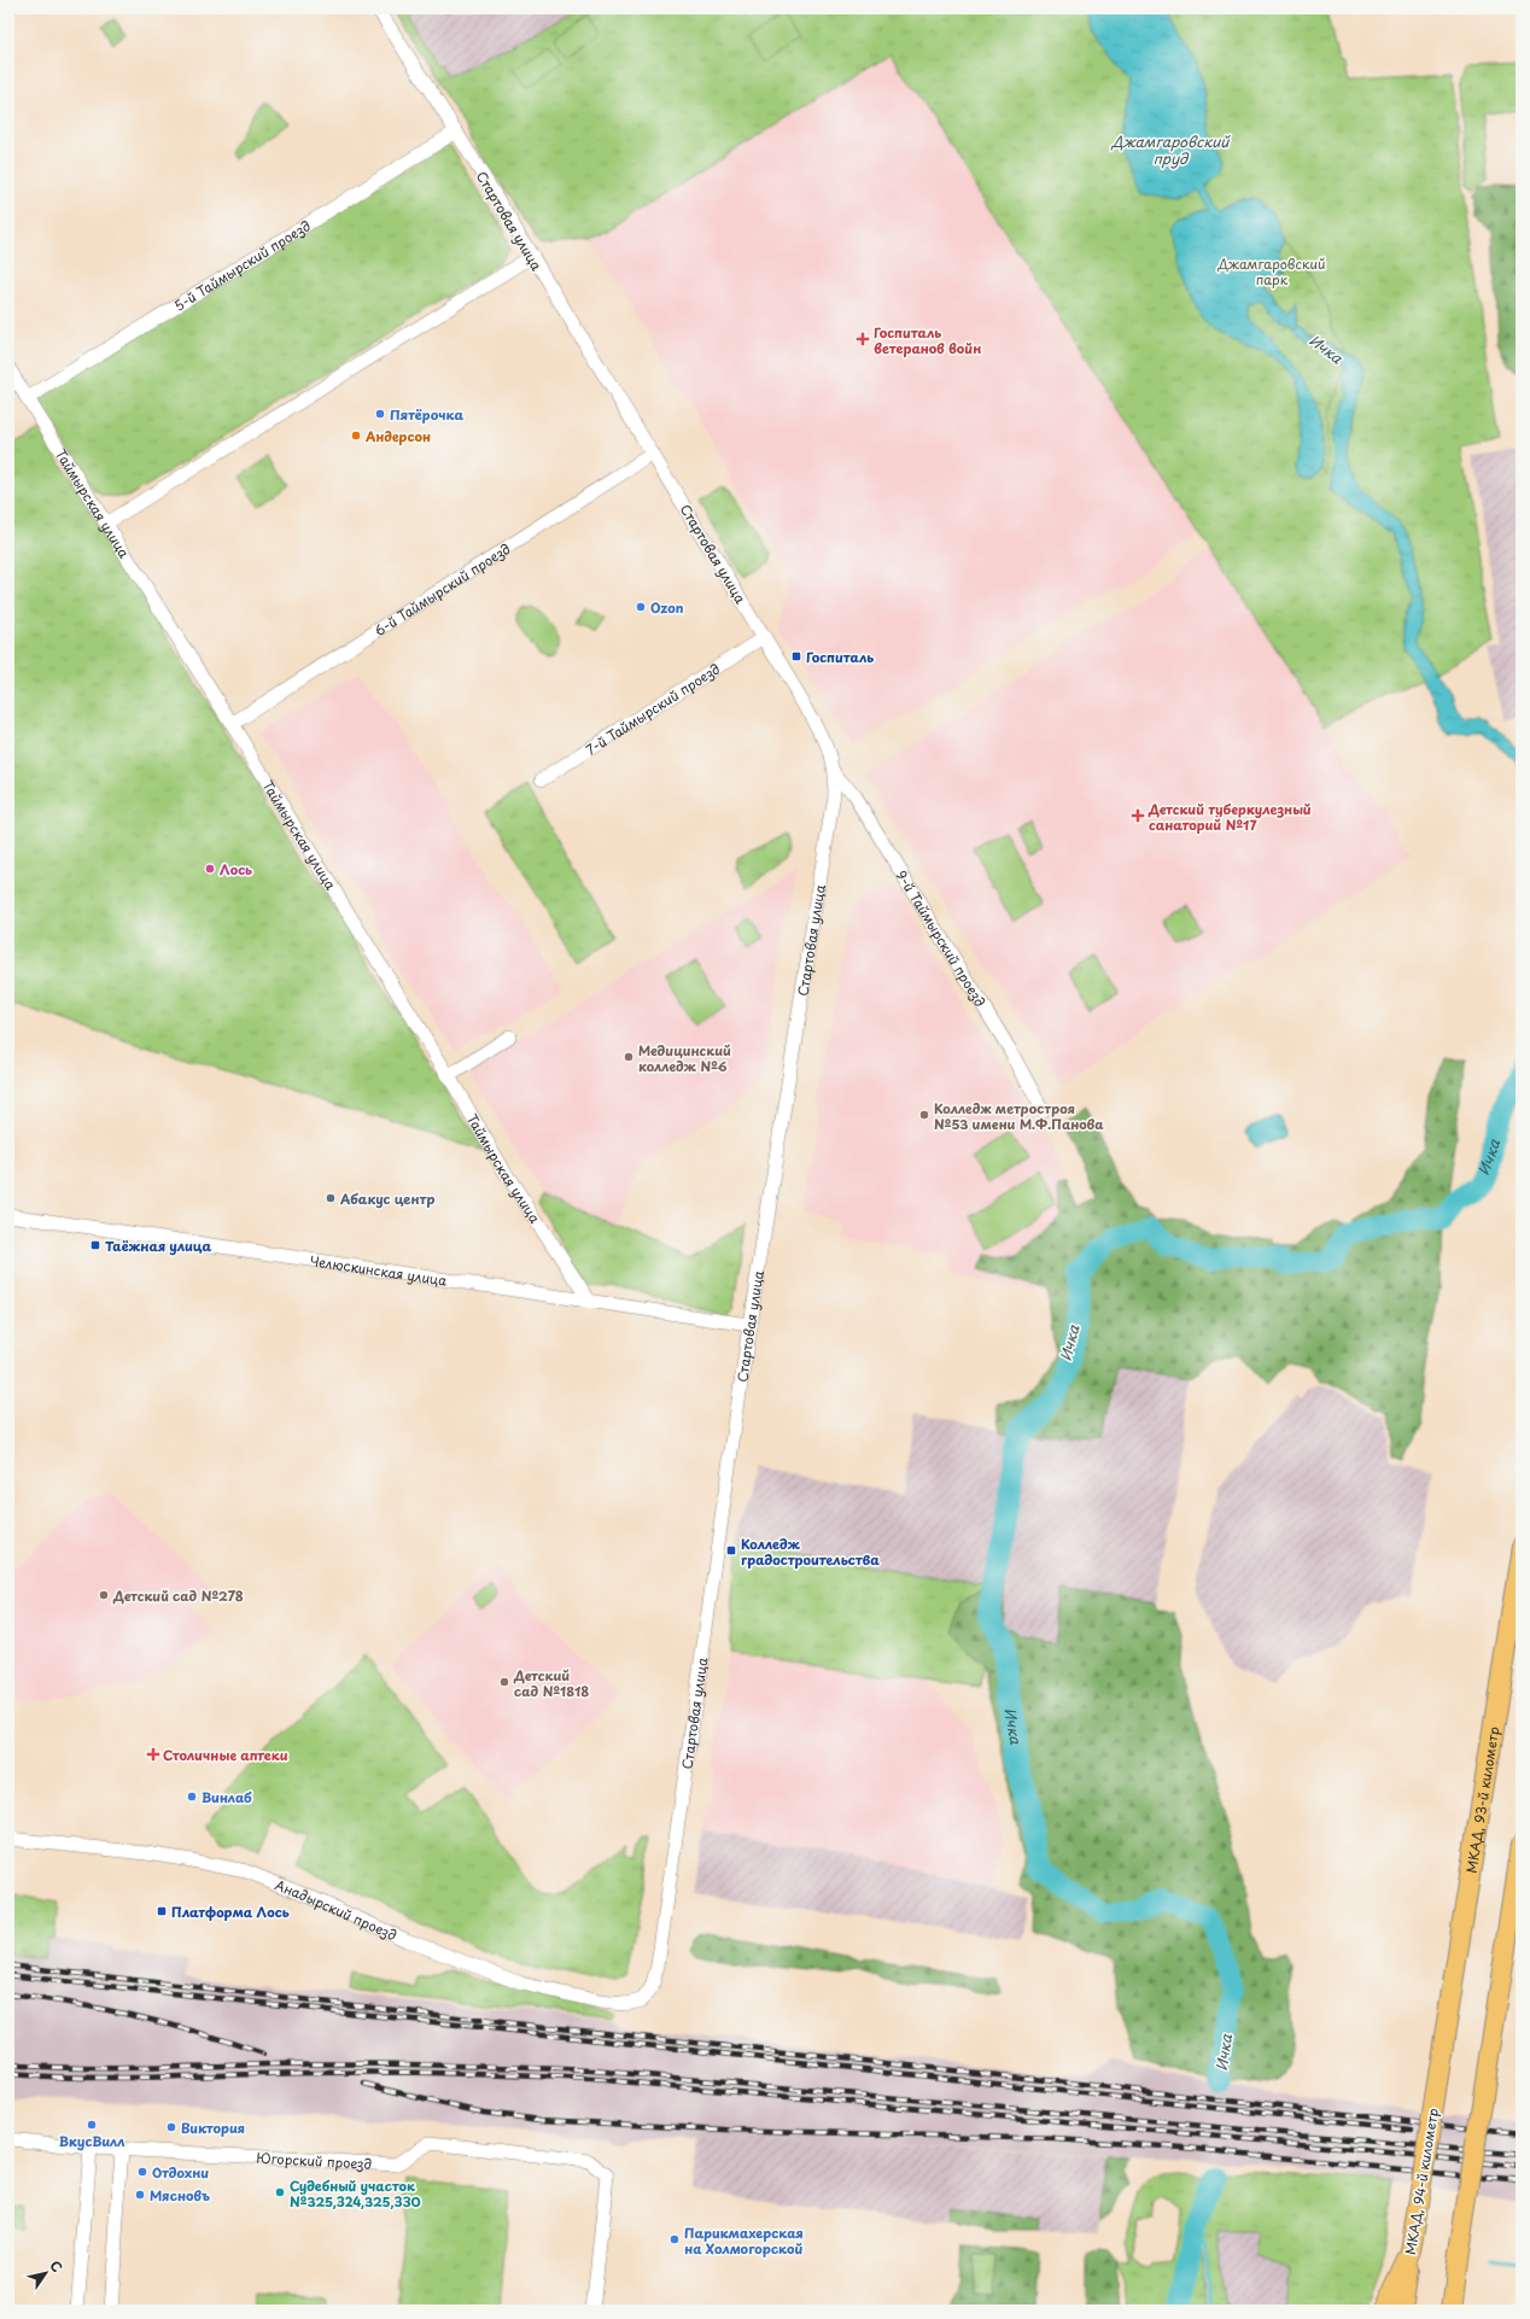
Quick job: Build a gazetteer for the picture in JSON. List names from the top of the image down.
{
  "streets": {
    "highway": ["МКАД, 93-й километр", "МКАД, 94-й километр"],
    "street": [
      "Стартовая улица",
      "5-й Таймырский проезд",
      "Таймырская улица",
      "6-й Таймырский проезд",
      "7-й Таймырский проезд",
      "9-й Таймырский проезд",
      "Челюскинская улица",
      "Анадырский проезд",
      "Югорский проезд"
    ]
  },
  "crossings": [
    ["Стартовая улица", "5-й Таймырский проезд"],
    ["Стартовая улица", "6-й Таймырский проезд"],
    ["Стартовая улица", "7-й Таймырский проезд"],
    ["Стартовая улица", "9-й Таймырский проезд"],
    ["Стартовая улица", "Челюскинская улица"],
    ["Стартовая улица", "Анадырский проезд"],
    ["5-й Таймырский проезд", "Таймырская улица"],
    ["Таймырская улица", "6-й Таймырский проезд"],
    ["Таймырская улица", "Челюскинская улица"],
    ["МКАД, 93-й километр", "МКАД, 94-й километр"]
  ],
  "water": ["Джамгаровский пруд", "Ичка"],
  "parks": ["Джамгаровский парк"],
  "places": {
    "health": ["Госпиталь ветеранов войн", "Детский туберкулезный санаторий №17", "Столичные аптеки"],
    "other": [
      "Пятёрочка",
      "Андерсон",
      "Ozon",
      "Лось",
      "Медицинский колледж №6",
      "Колледж метростроя №53 имени М.Ф.Панова",
      "Абакус центр",
      "Детский сад №278",
      "Детский сад №1818",
      "Винлаб",
      "ВкусВилл",
      "Виктория",
      "Отдохни",
      "Судебный участок №325,324,325,330",
      "Мясновъ",
      "Парикмахерская на Холмогорской"
    ],
    "transit": [
      "Госпиталь",
      "Таёжная улица",
      "Колледж градостроительства",
      "Платформа Лось"
    ]
  },
  "north": "top right"
}
